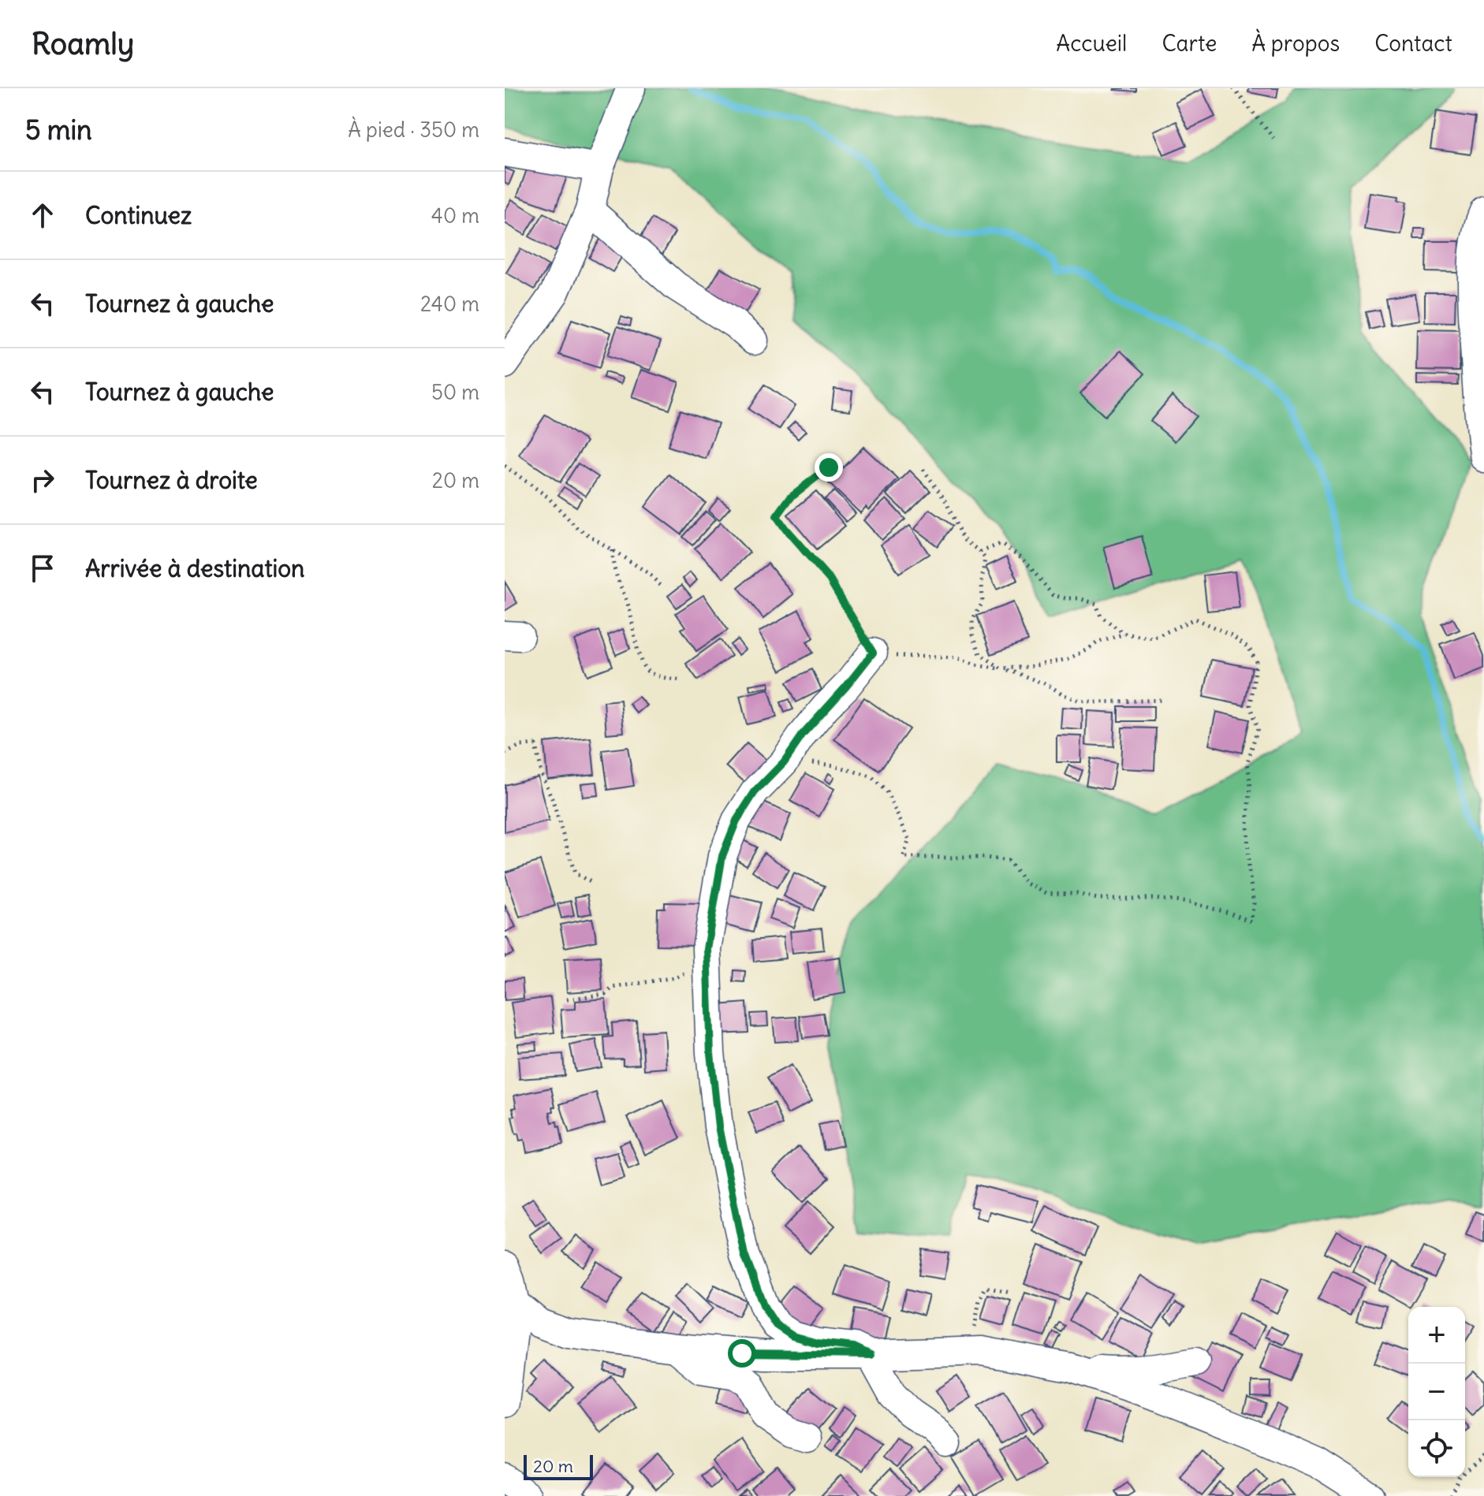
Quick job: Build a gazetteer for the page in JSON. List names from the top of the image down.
{
  "scale_bar": "20 m",
  "page": {
    "header": "Roamly",
    "nav": [
      "Accueil",
      "Carte",
      "À propos",
      "Contact"
    ],
    "heading": ["5 min", "À pied · 350 m"],
    "list": [
      ["Continuez", "40 m"],
      ["Tournez à gauche", "240 m"],
      ["Tournez à gauche", "50 m"],
      ["Tournez à droite", "20 m"],
      "Arrivée à destination"
    ],
    "map_buttons": ["+", "−"],
    "scale": "20 m"
  }
}
